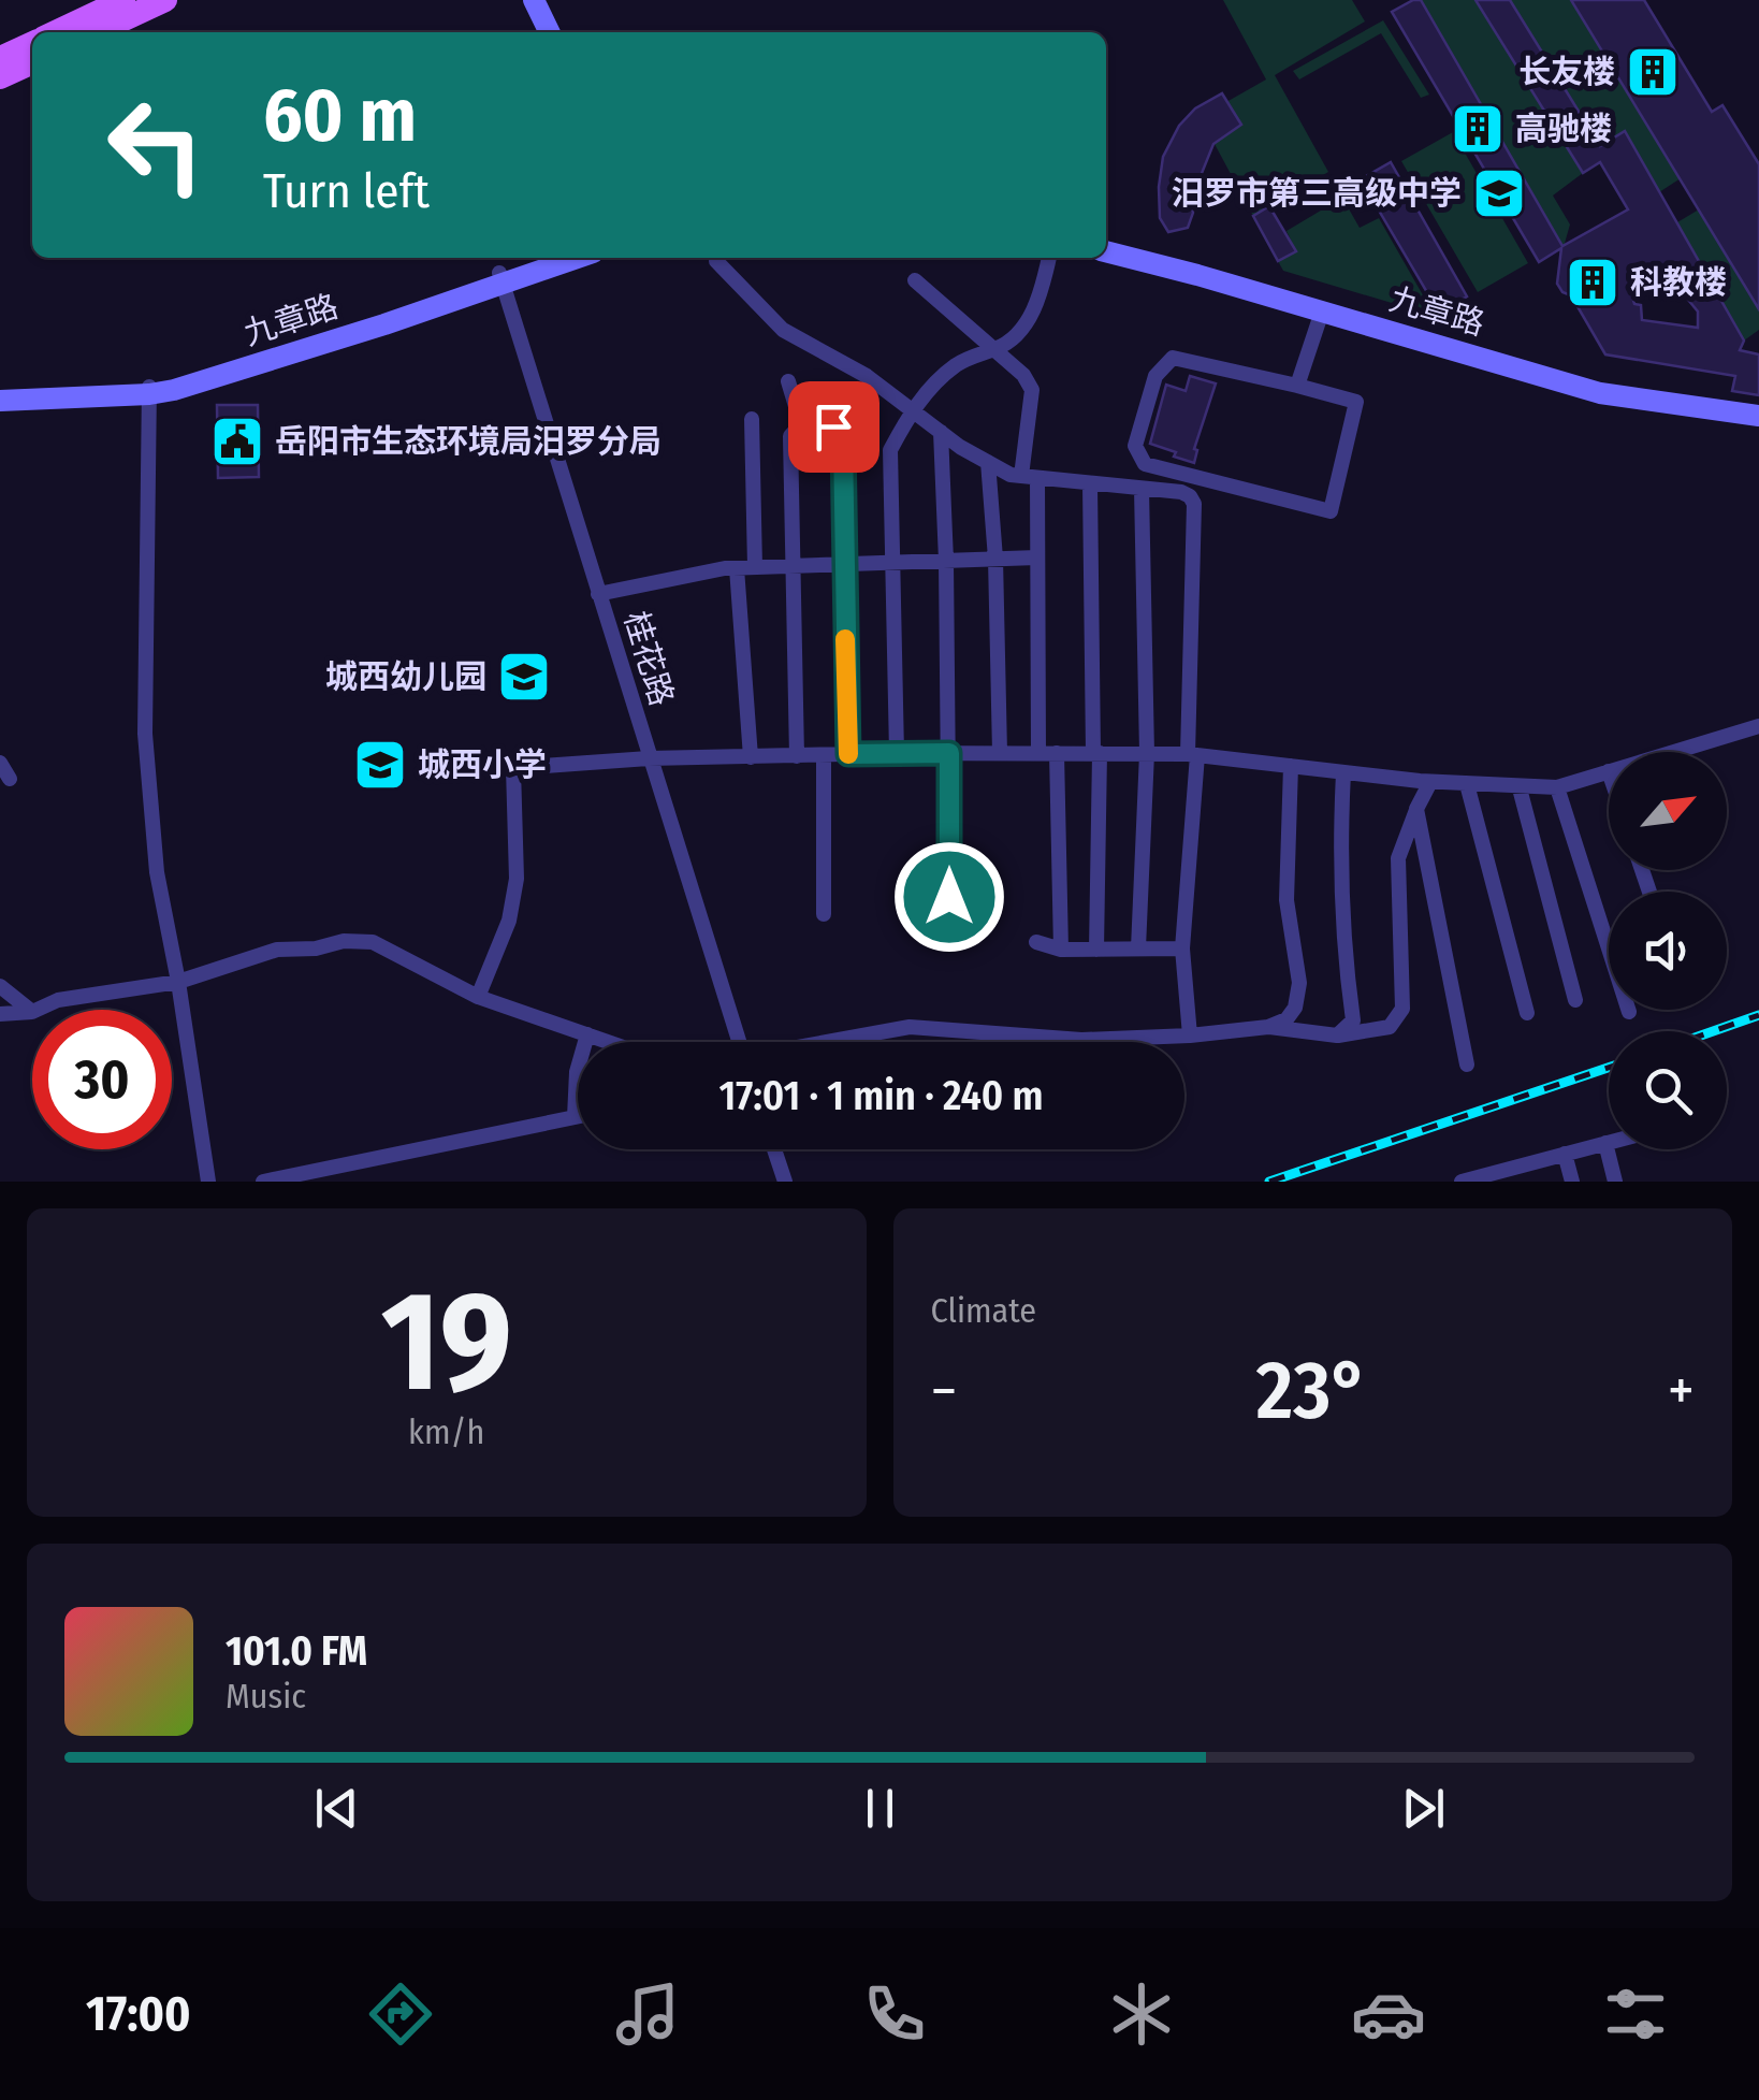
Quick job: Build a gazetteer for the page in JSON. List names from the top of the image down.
{
  "streets": {
    "street": ["九章路", "桂花路"]
  },
  "crossings": [
    ["九章路", "桂花路"]
  ],
  "places": {
    "building": ["长友楼", "高驰楼", "科教楼"],
    "school or university": ["汨罗市第三高级中学", "城西幼儿园", "城西小学"],
    "public building": ["岳阳市生态环境局汨罗分局"]
  },
  "north": "top right",
  "page": {
    "turn": ["60 m", "Turn left"],
    "limit": "30",
    "trip": "17:01 · 1 min · 240 m",
    "tile": [
      ["19", "km/h"],
      "Climate"
    ],
    "heat": ["−", "23°", "+"],
    "song": ["101.0 FM", "Music"],
    "tabs": "17:00"
  }
}
